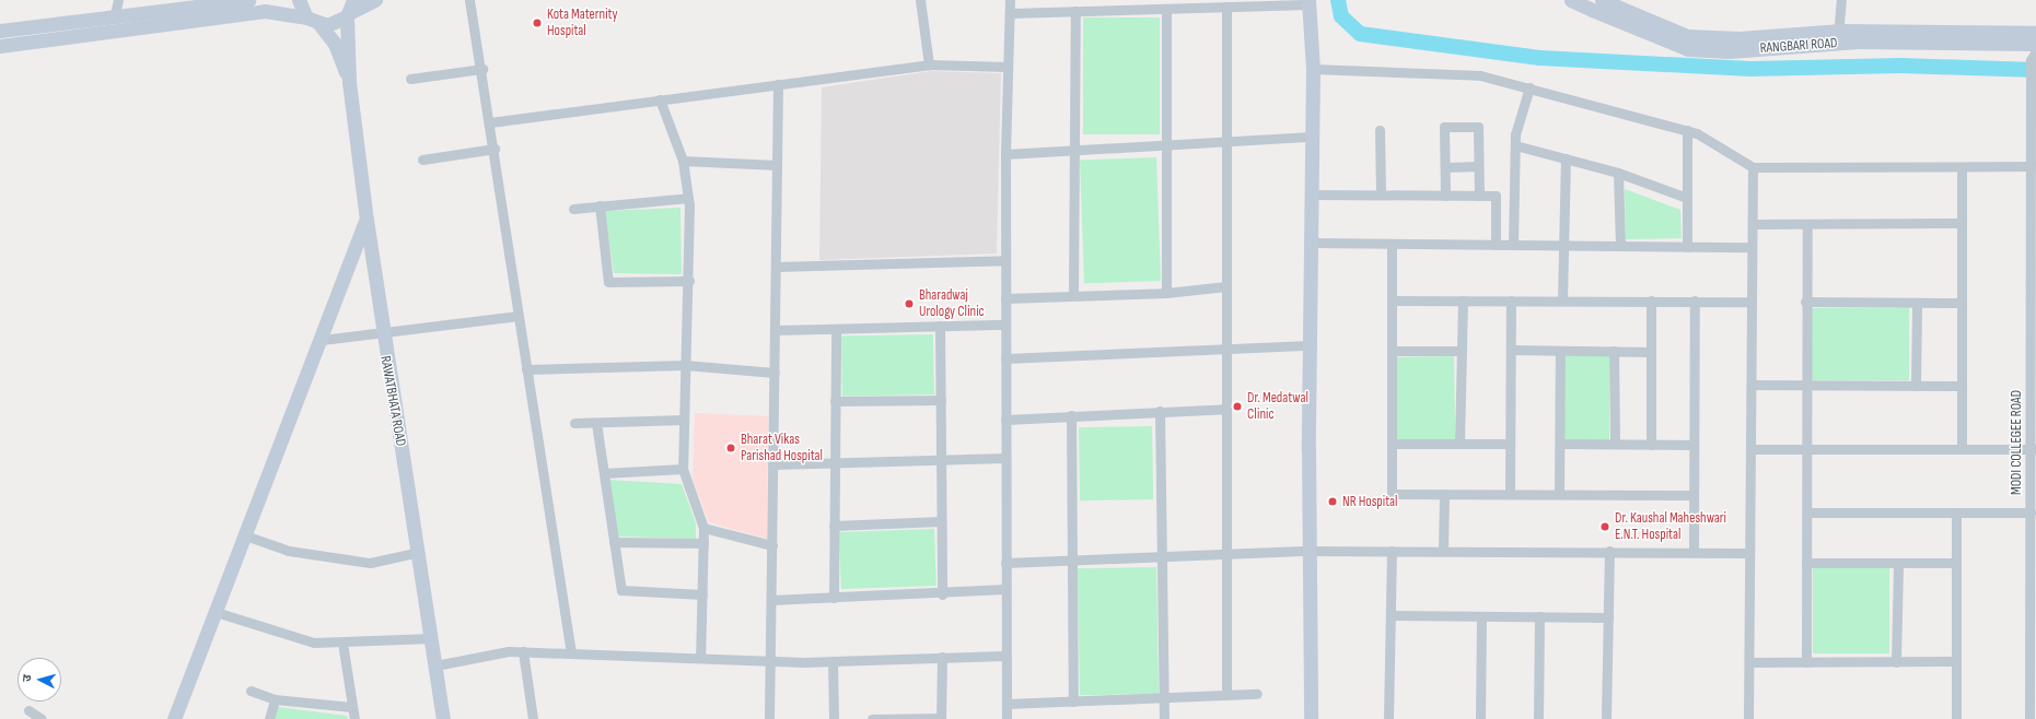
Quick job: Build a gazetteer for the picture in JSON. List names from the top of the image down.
{
  "streets": {
    "street": ["RANGBARI ROAD", "RAWATBHATA ROAD", "MODI COLLEGEE ROAD"]
  },
  "places": [
    "Kota Maternity Hospital",
    "Bharadwaj Urology Clinic",
    "Dr. Medatwal Clinic",
    "Bharat Vikas Parishad Hospital",
    "NR Hospital",
    "Dr. Kaushal Maheshwari E.N.T. Hospital"
  ],
  "north": "left"
}
